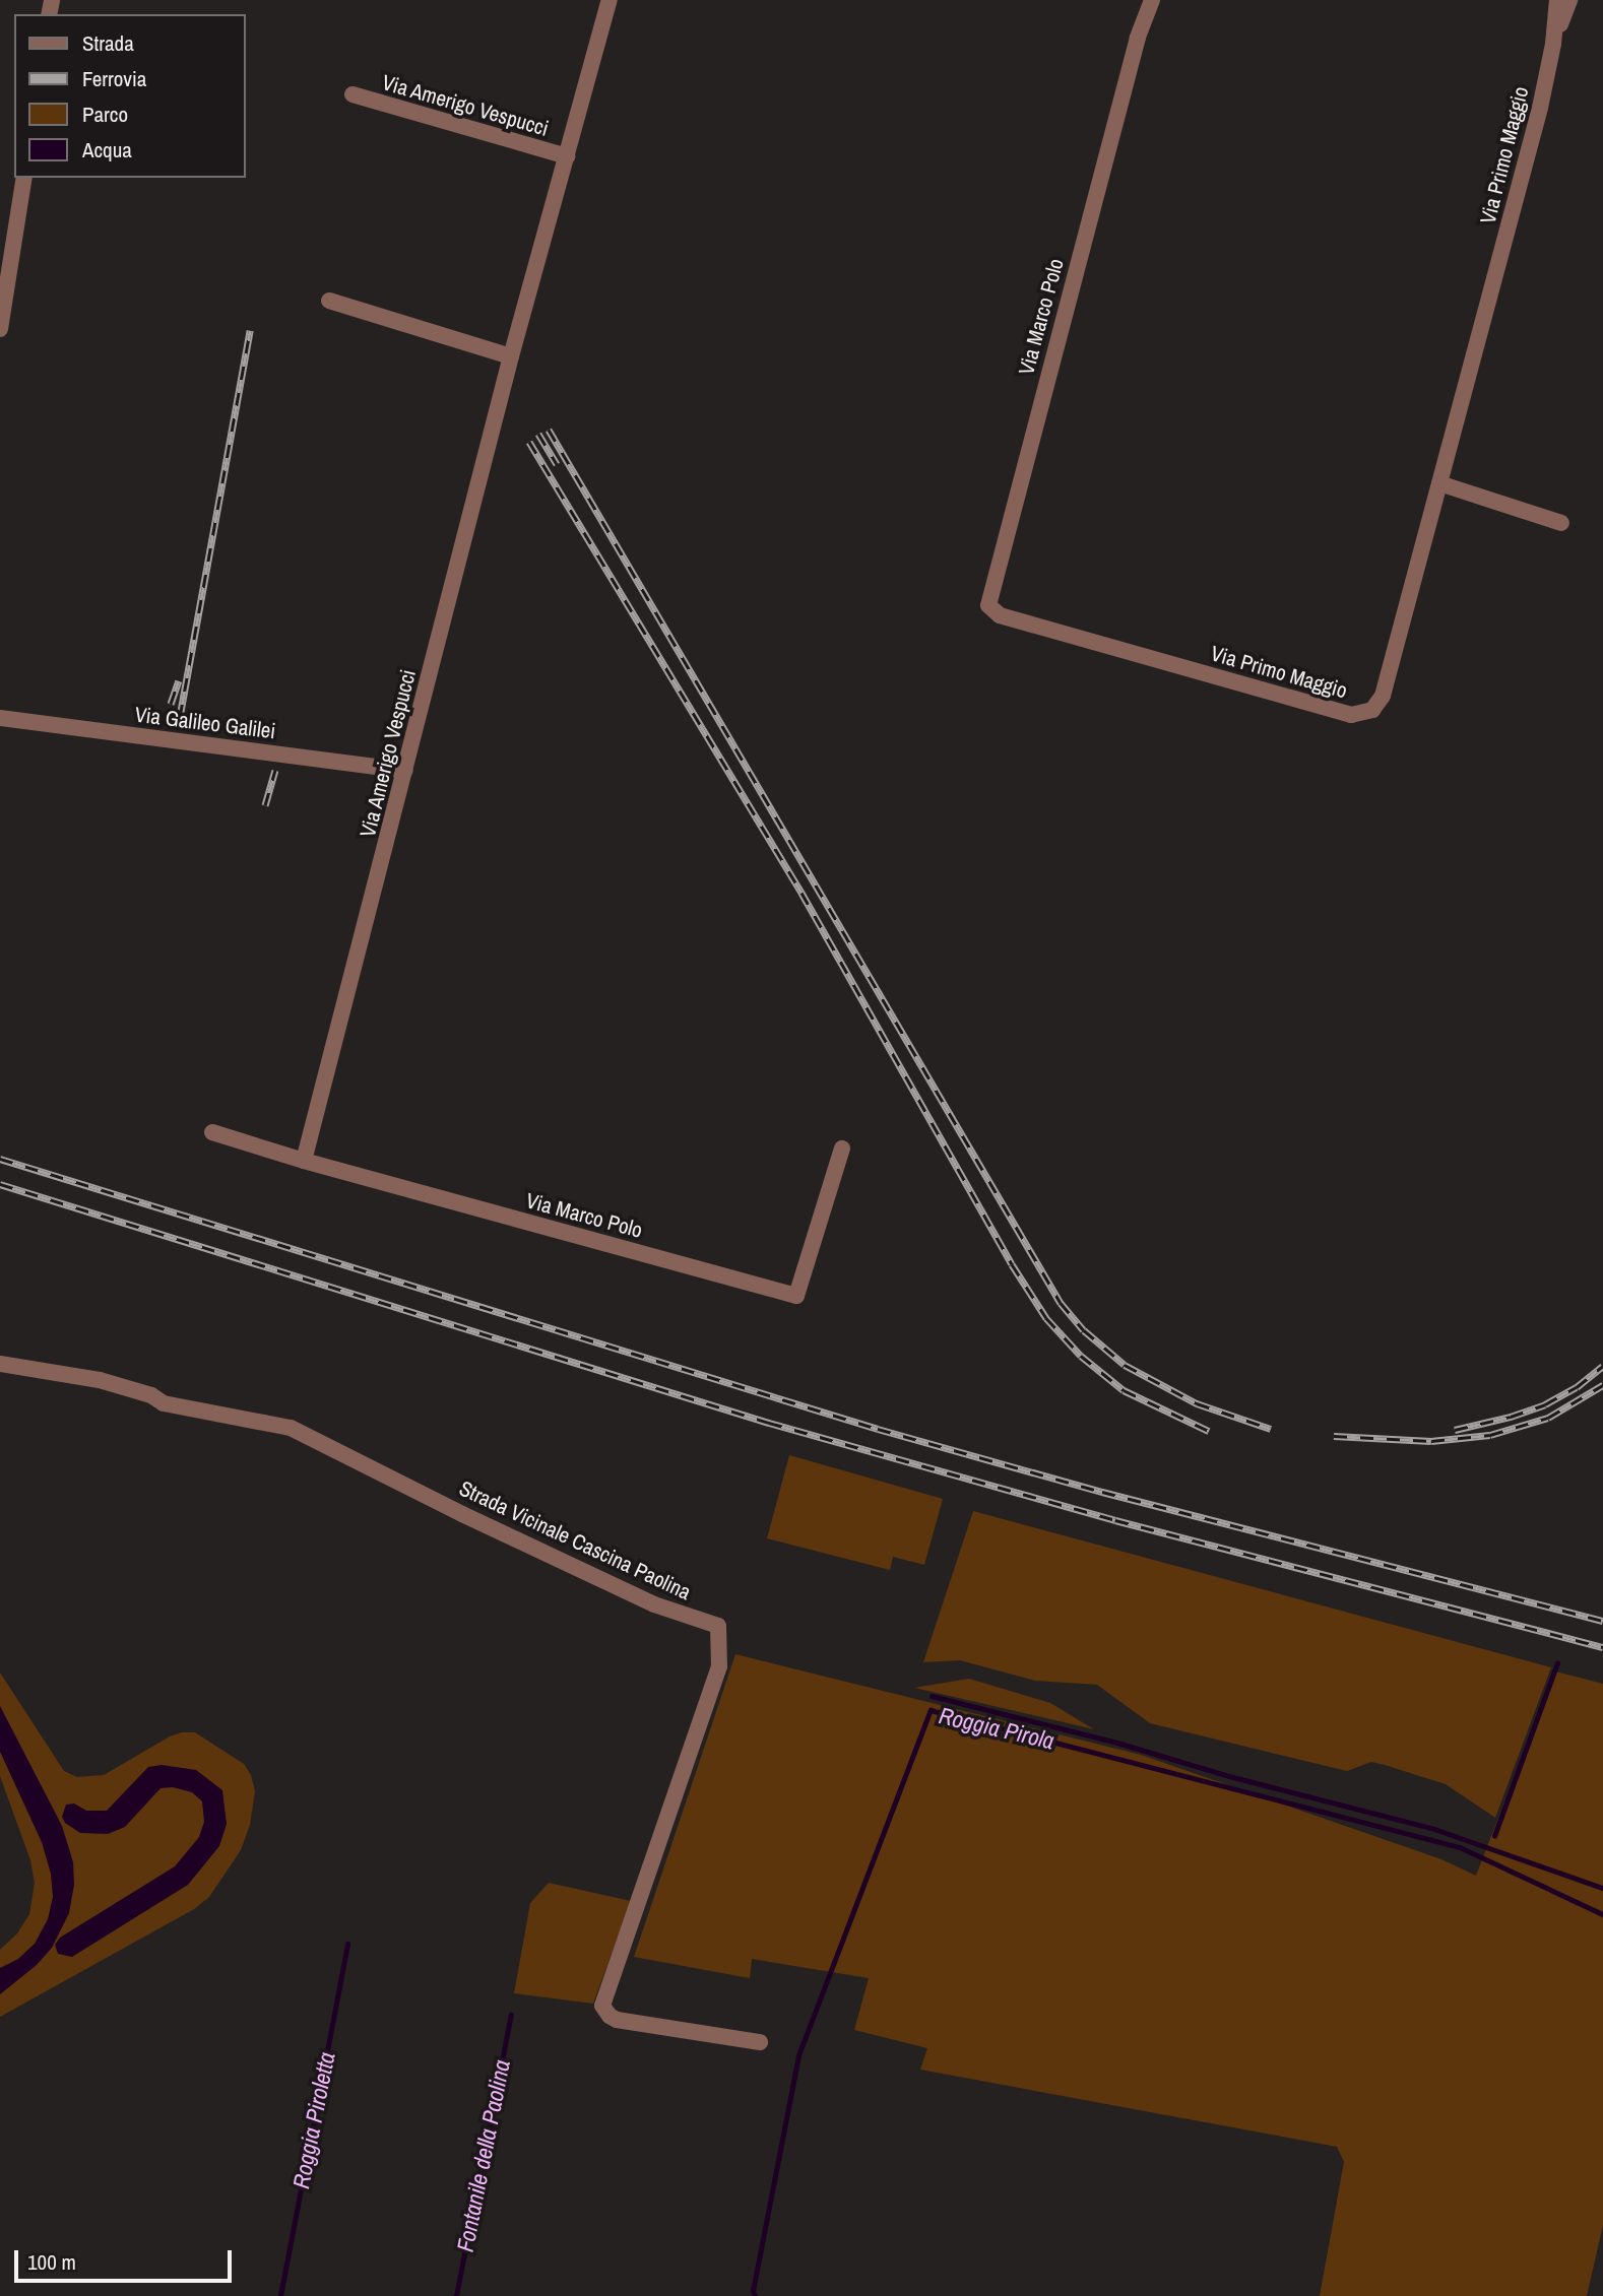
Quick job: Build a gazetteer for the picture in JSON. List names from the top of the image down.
{
  "streets": {
    "street": [
      "Via Amerigo Vespucci",
      "Via Primo Maggio",
      "Via Marco Polo",
      "Via Galileo Galilei",
      "Strada Vicinale Cascina Paolina"
    ]
  },
  "crossings": [
    ["Via Amerigo Vespucci", "Via Marco Polo"],
    ["Via Amerigo Vespucci", "Via Galileo Galilei"],
    ["Via Primo Maggio", "Via Marco Polo"]
  ],
  "water": ["Roggia Pirola", "Roggia Piroletta", "Fontanile della Paolina"],
  "legend": [
    "Strada",
    "Ferrovia",
    "Parco",
    "Acqua"
  ],
  "scale_bar": "100 m"
}
